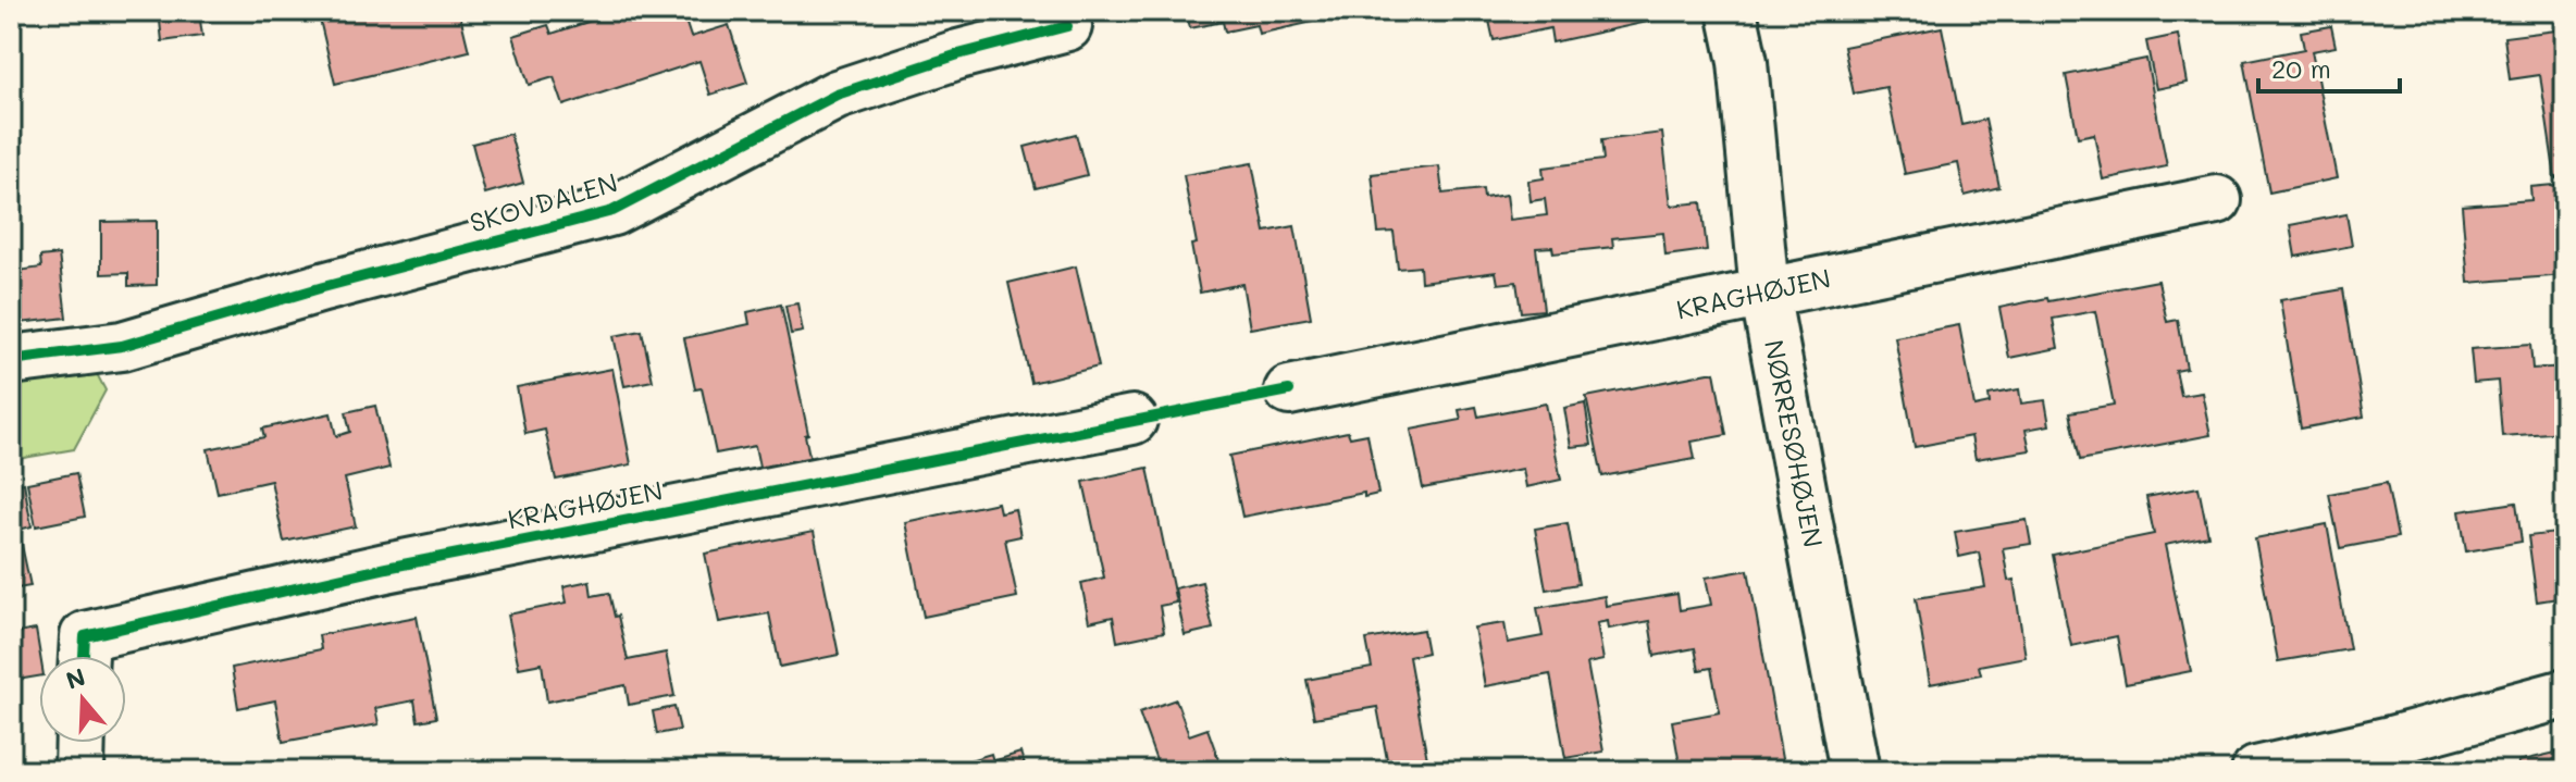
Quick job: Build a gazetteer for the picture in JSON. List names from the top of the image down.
{
  "streets": {
    "street": ["SKOVDALEN", "KRAGHØJEN", "NØRRESØHØJEN"]
  },
  "crossings": [
    ["KRAGHØJEN", "NØRRESØHØJEN"]
  ],
  "scale_bar": "20 m",
  "north": "top"
}
